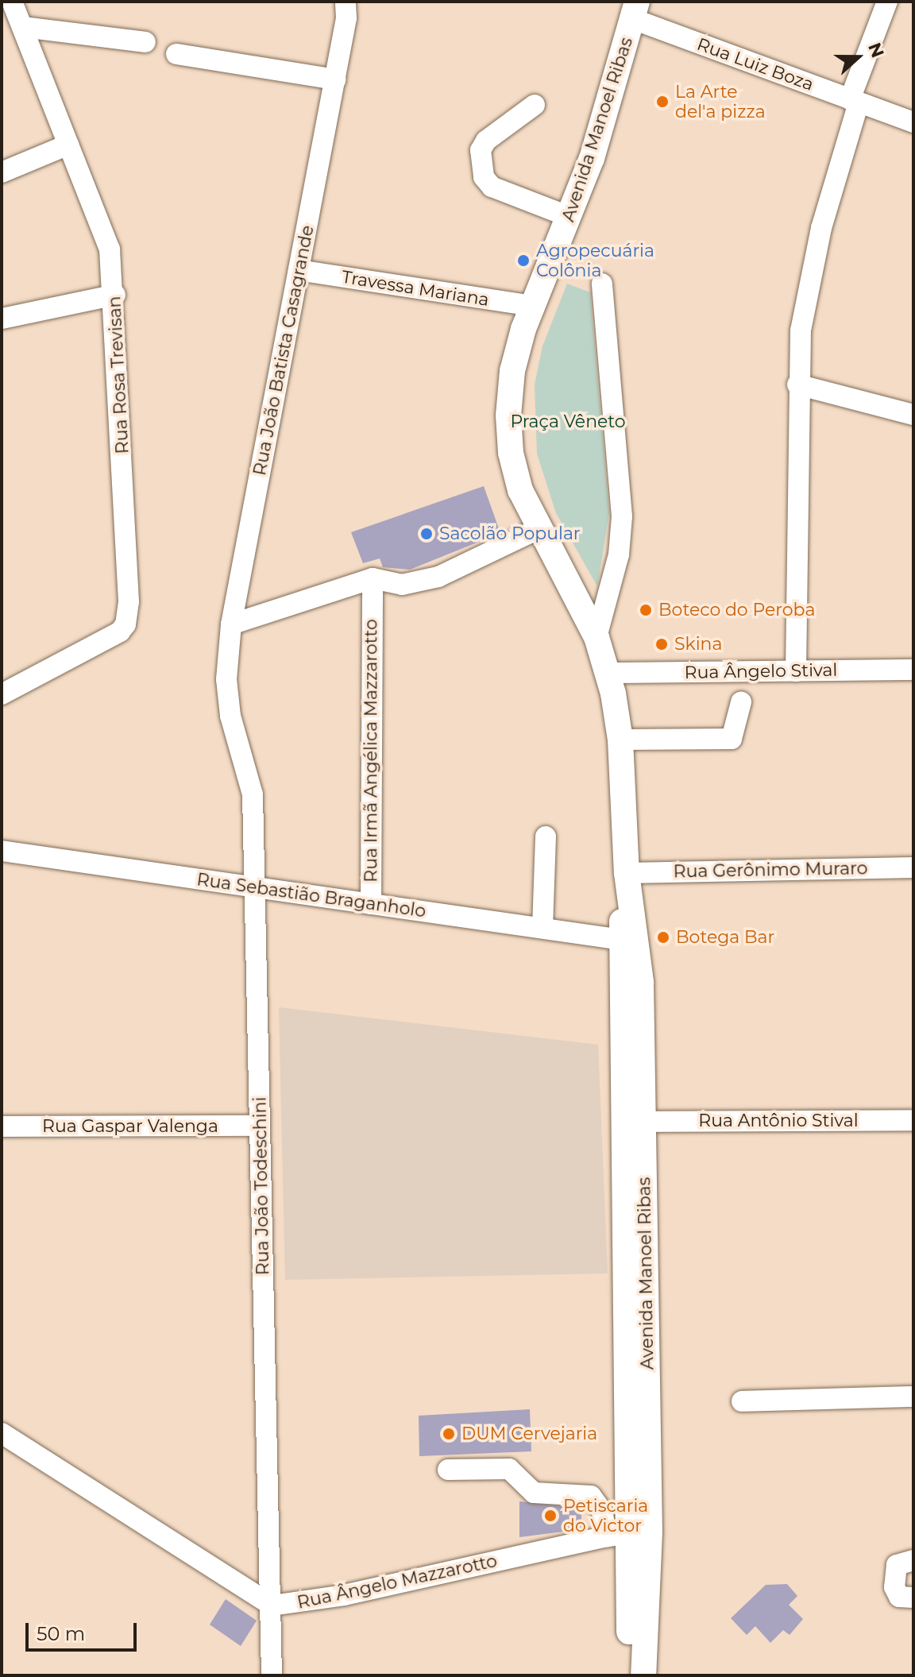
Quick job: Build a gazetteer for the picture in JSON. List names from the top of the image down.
{
  "streets": {
    "main road": ["Avenida Manoel Ribas"],
    "street": [
      "Rua Luiz Boza",
      "Travessa Mariana",
      "Rua João Batista Casagrande",
      "Rua Rosa Trevisan",
      "Rua Ângelo Stival",
      "Rua Irmã Angélica Mazzarotto",
      "Rua Gerônimo Muraro",
      "Rua Sebastião Braganholo",
      "Rua Antônio Stival",
      "Rua Gaspar Valenga",
      "Rua João Todeschini",
      "Rua Ângelo Mazzarotto"
    ]
  },
  "crossings": [
    ["Rua Luiz Boza", "Avenida Manoel Ribas"],
    ["Avenida Manoel Ribas", "Travessa Mariana"],
    ["Avenida Manoel Ribas", "Rua Ângelo Stival"],
    ["Avenida Manoel Ribas", "Rua Gerônimo Muraro"],
    ["Avenida Manoel Ribas", "Rua Sebastião Braganholo"],
    ["Avenida Manoel Ribas", "Rua Antônio Stival"],
    ["Avenida Manoel Ribas", "Rua Ângelo Mazzarotto"],
    ["Travessa Mariana", "Rua João Batista Casagrande"],
    ["Rua João Batista Casagrande", "Rua João Todeschini"],
    ["Rua Irmã Angélica Mazzarotto", "Rua Sebastião Braganholo"],
    ["Rua Sebastião Braganholo", "Rua João Todeschini"],
    ["Rua Gaspar Valenga", "Rua João Todeschini"],
    ["Rua João Todeschini", "Rua Ângelo Mazzarotto"]
  ],
  "parks": ["Praça Vêneto"],
  "places": [
    "La Arte del'a pizza",
    "Agropecuária Colônia",
    "Sacolão Popular",
    "Boteco do Peroba",
    "Skina",
    "Botega Bar",
    "DUM Cervejaria",
    "Petiscaria do Victor"
  ],
  "scale_bar": "50 m",
  "north": "right"
}
